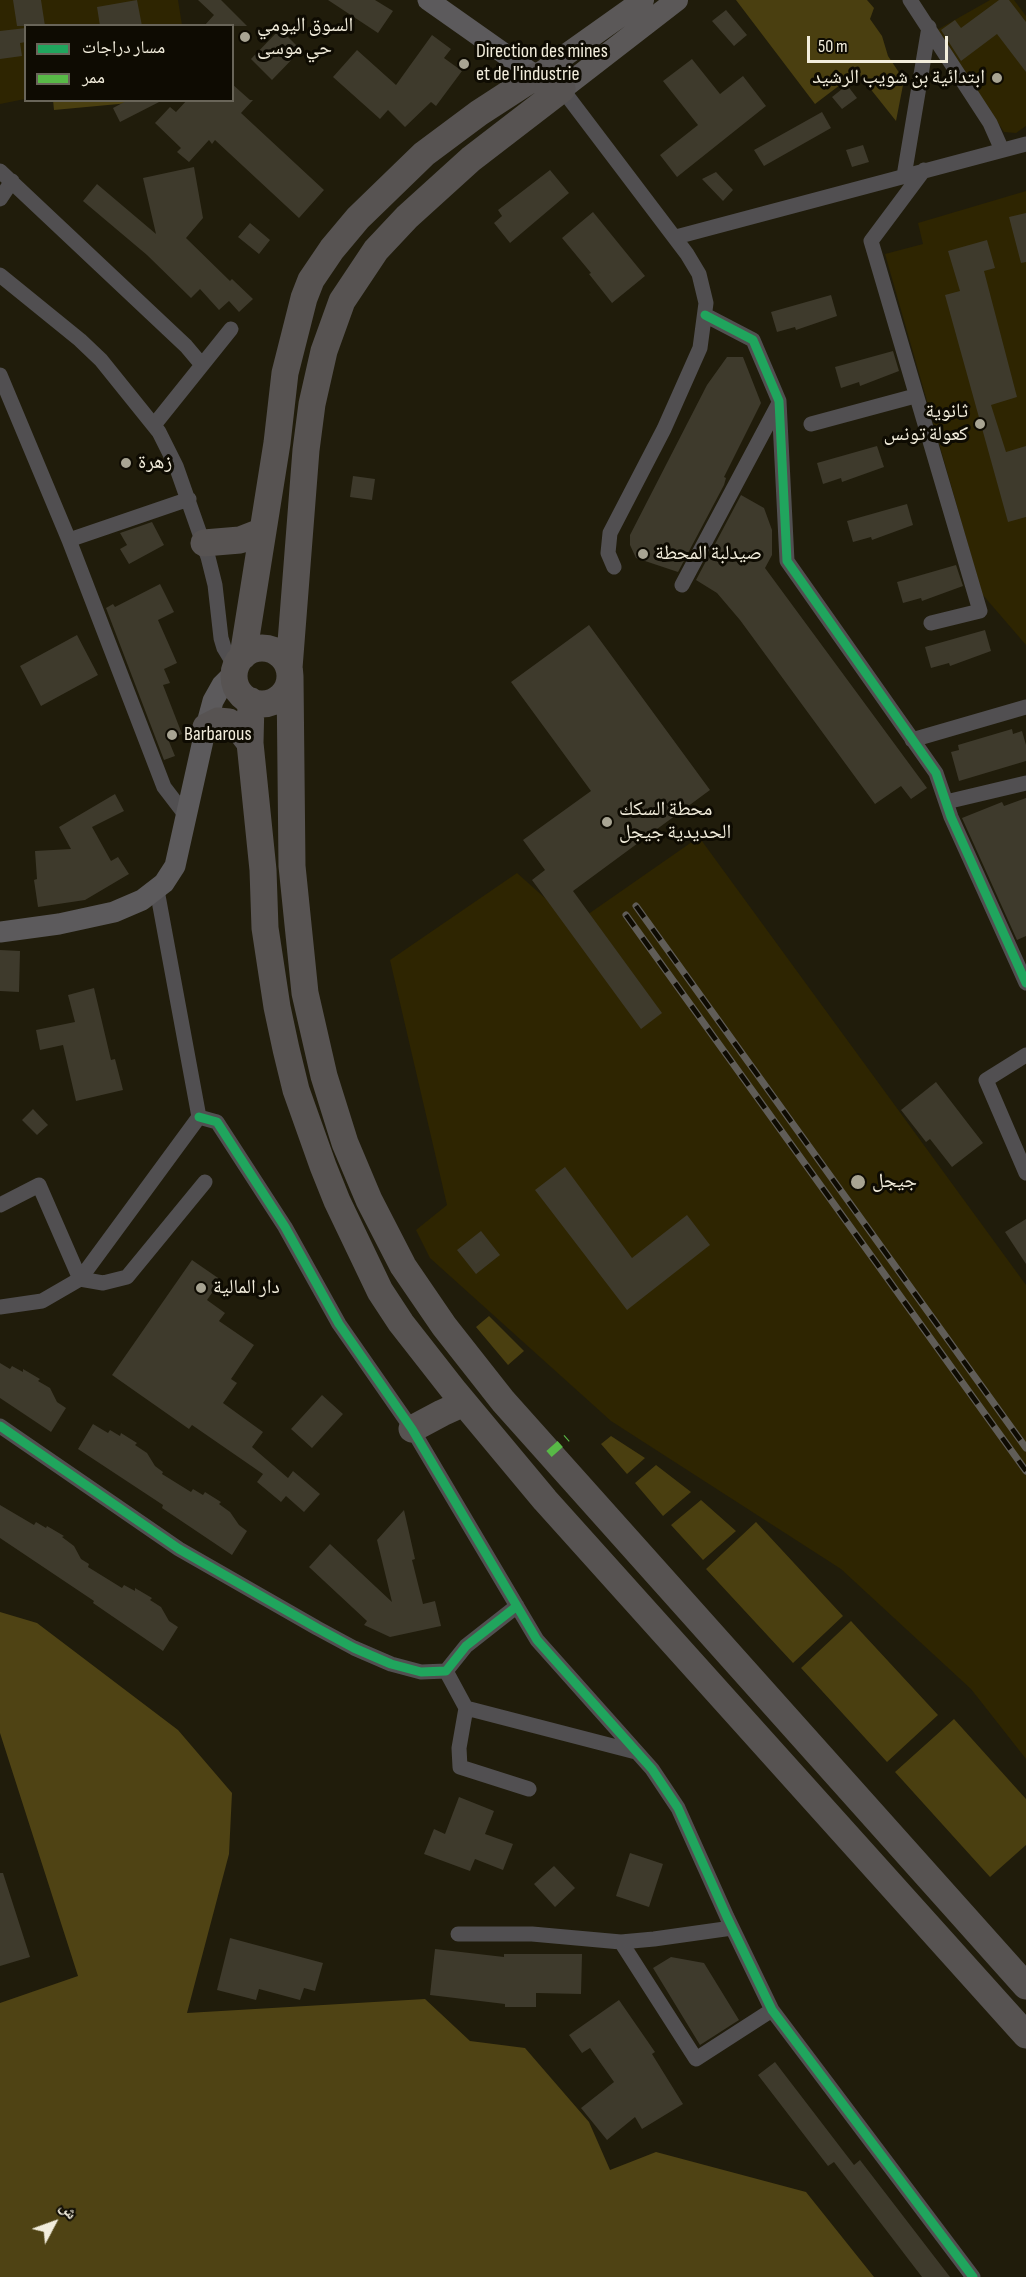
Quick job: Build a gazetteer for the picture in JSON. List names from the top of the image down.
{
  "places": [
    "السوق اليومي حي موسى",
    "Direction des mines et de l'industrie",
    "ابتدائية بن شويب الرشيد",
    "ثانوية كعولة تونس",
    "زهرة",
    "صيدلبة المحطة",
    "Barbarous",
    "محطة السكك الحديدية جيجل",
    "جيجل",
    "دار المالية"
  ],
  "legend": ["مسار دراجات", "ممر"],
  "scale_bar": "50 m",
  "north": "top right"
}
